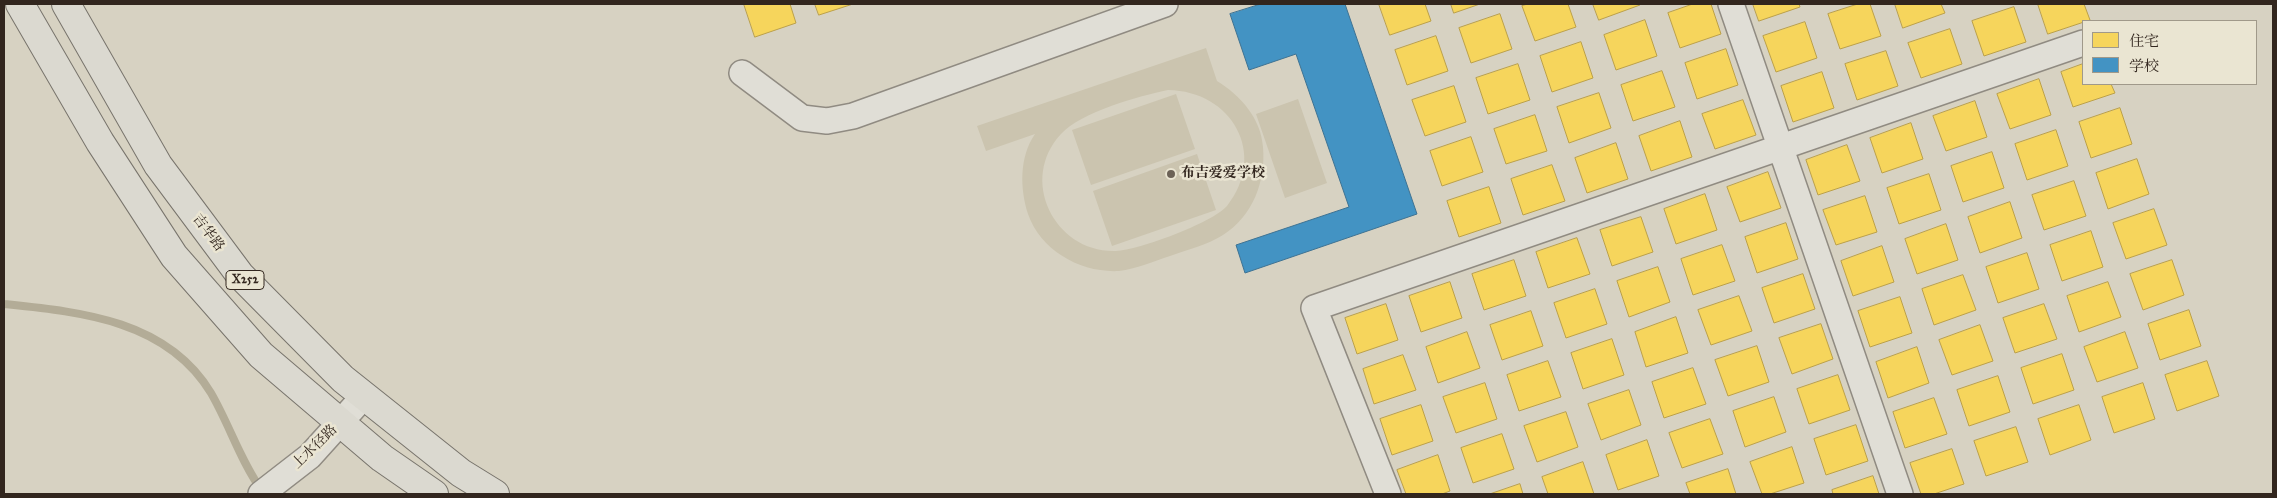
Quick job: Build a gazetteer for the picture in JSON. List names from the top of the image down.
{
  "streets": {
    "main road": ["吉华路", "X252"],
    "street": ["上水径路"]
  },
  "crossings": [
    ["吉华路", "上水径路"],
    ["X252", "上水径路"]
  ],
  "places": ["布吉爱爱学校"],
  "legend": ["住宅", "学校"]
}
